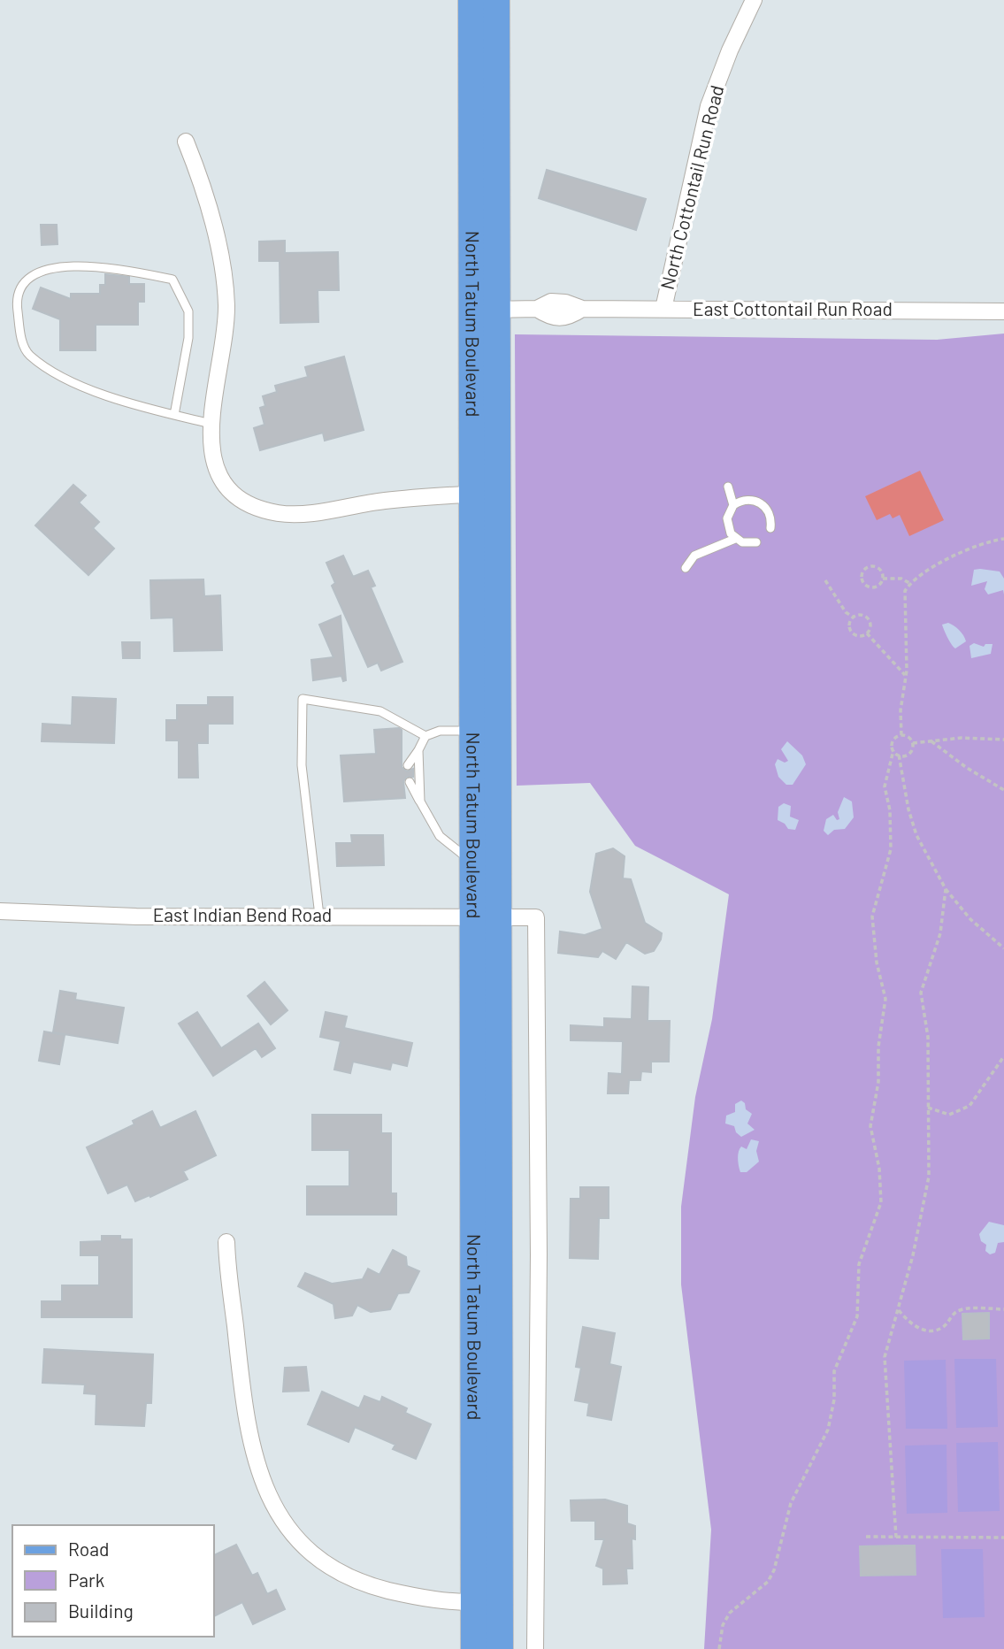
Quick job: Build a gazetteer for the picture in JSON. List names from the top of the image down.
{
  "streets": {
    "main road": ["North Tatum Boulevard"],
    "street": ["North Cottontail Run Road", "East Cottontail Run Road", "East Indian Bend Road"]
  },
  "crossings": [
    ["North Cottontail Run Road", "East Cottontail Run Road"],
    ["East Cottontail Run Road", "North Tatum Boulevard"],
    ["North Tatum Boulevard", "East Indian Bend Road"]
  ],
  "legend": ["Road", "Park", "Building"]
}
